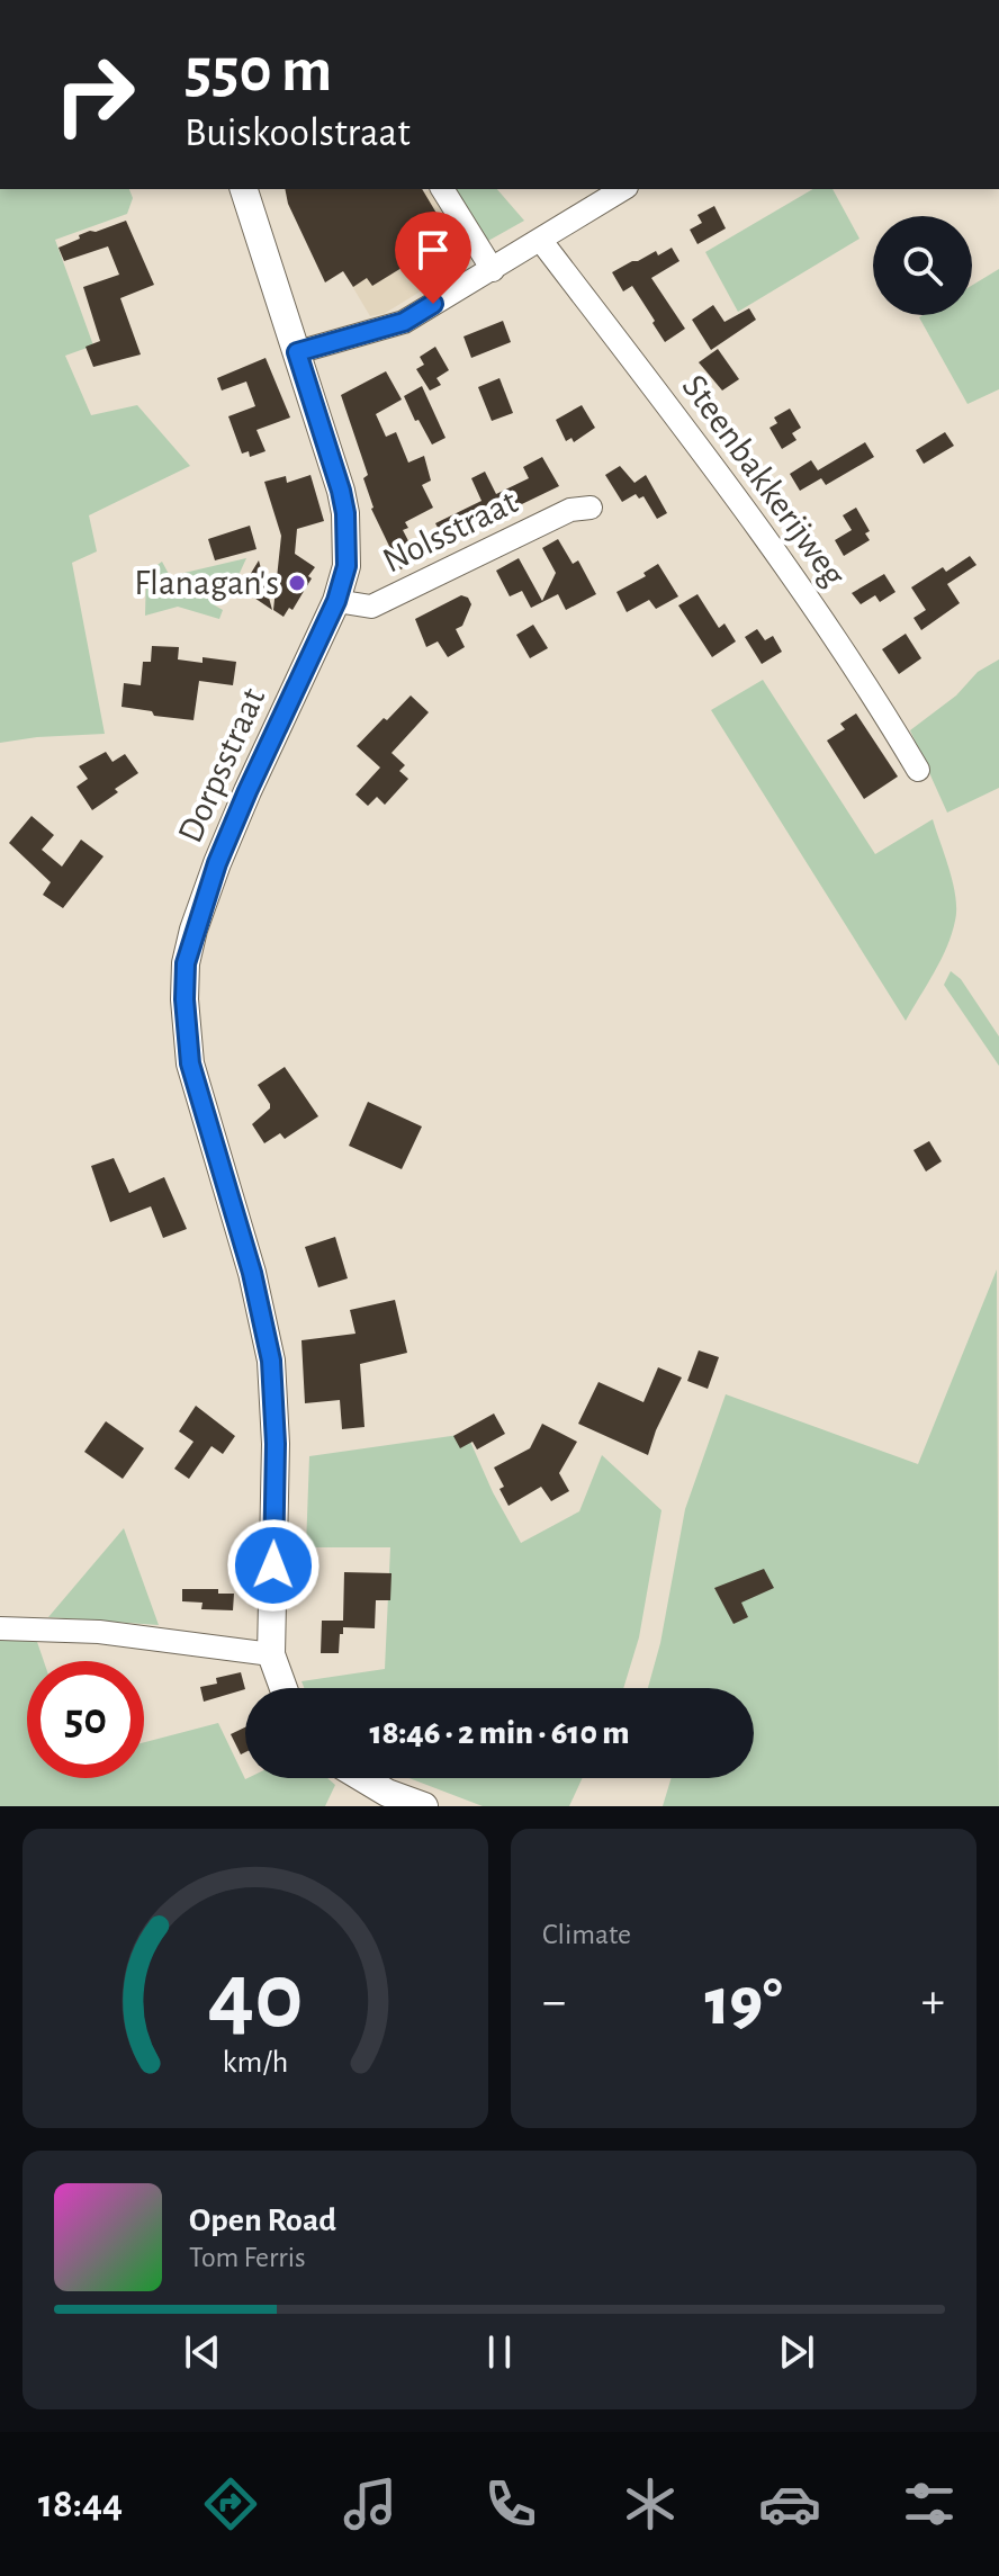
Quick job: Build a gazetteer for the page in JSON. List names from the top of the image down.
{
  "streets": {
    "main road": ["Dorpsstraat"],
    "street": ["Steenbakkerijweg", "Nolsstraat"]
  },
  "crossings": [
    ["Nolsstraat", "Dorpsstraat"]
  ],
  "places": ["Flanagan's"],
  "page": {
    "turn": ["550 m", "Buiskoolstraat"],
    "limit": "50",
    "trip": "18:46 · 2 min · 610 m",
    "tile": "Climate",
    "heat": ["−", "19°", "+"],
    "song": ["Open Road", "Tom Ferris"],
    "tabs": "18:44",
    "gauge": ["40", "km/h"]
  }
}
